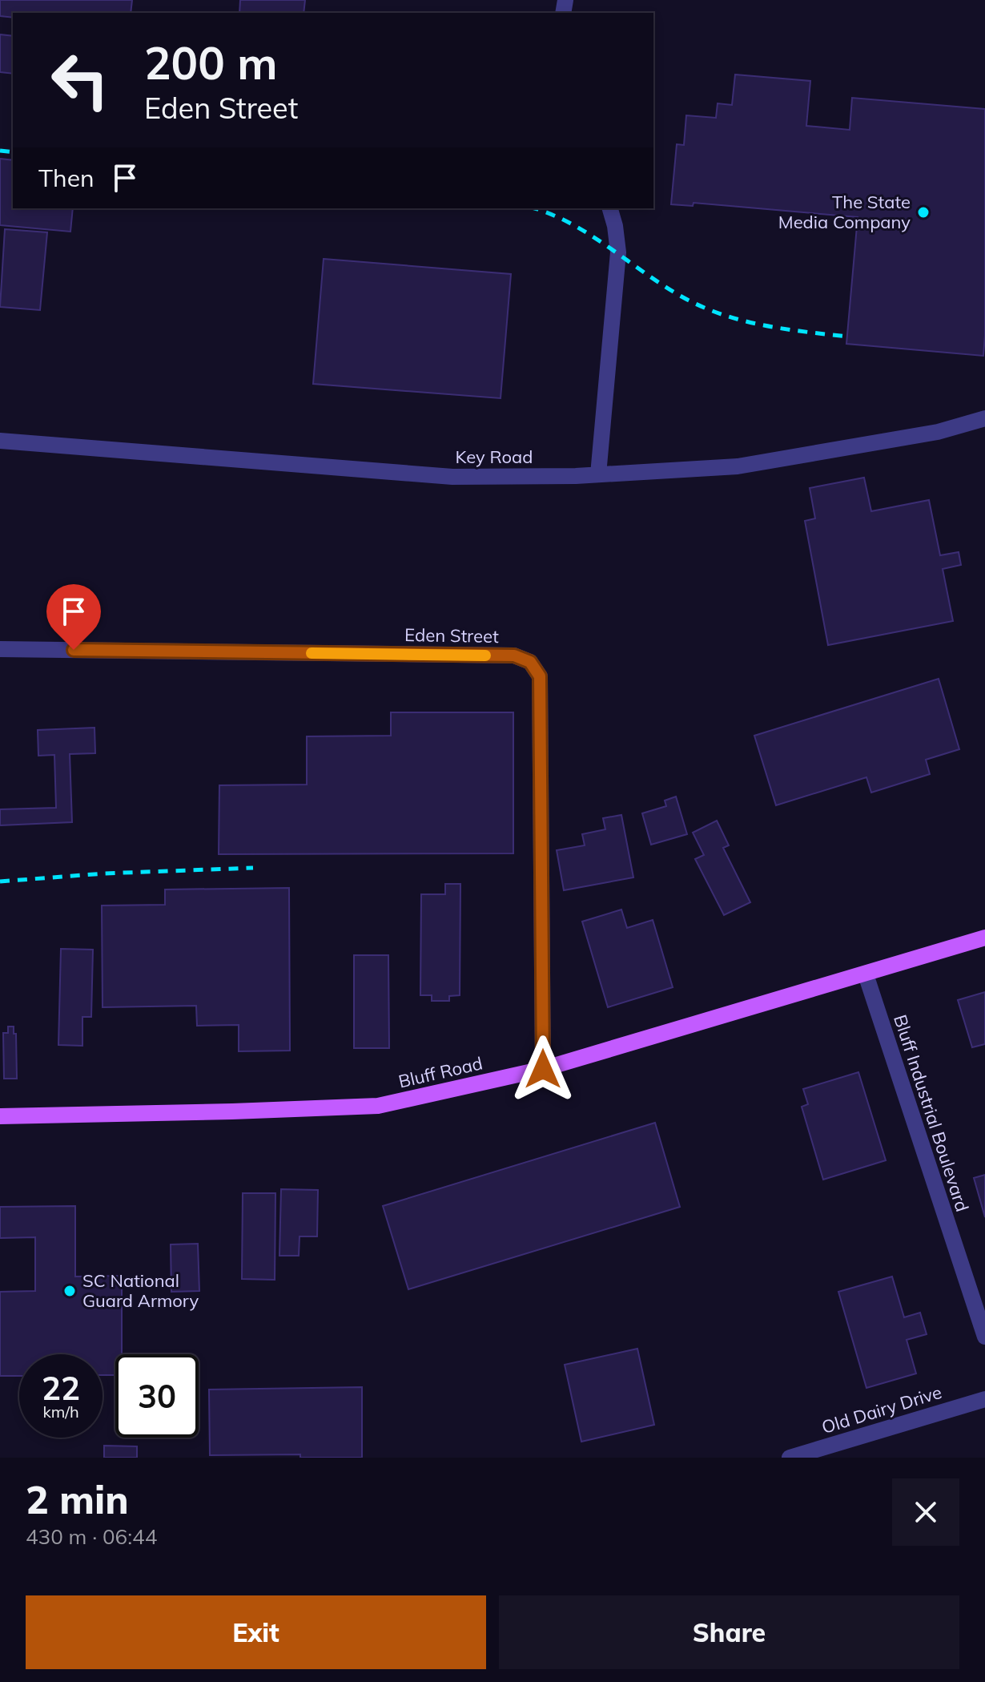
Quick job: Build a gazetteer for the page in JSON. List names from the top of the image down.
{
  "streets": {
    "main road": ["Bluff Road"],
    "street": [
      "Key Road",
      "Eden Street",
      "Bluff Industrial Boulevard",
      "Old Dairy Drive"
    ]
  },
  "crossings": [
    ["Eden Street", "Bluff Road"],
    ["Bluff Road", "Bluff Industrial Boulevard"]
  ],
  "places": ["The State Media Company", "SC National Guard Armory"],
  "page": {
    "turn": ["200 m", "Eden Street"],
    "then": "Then",
    "speed": "22 km/h",
    "limit": "30",
    "heading": ["2 min", "430 m · 06:44"],
    "buttons": ["Exit", "Share"]
  }
}
